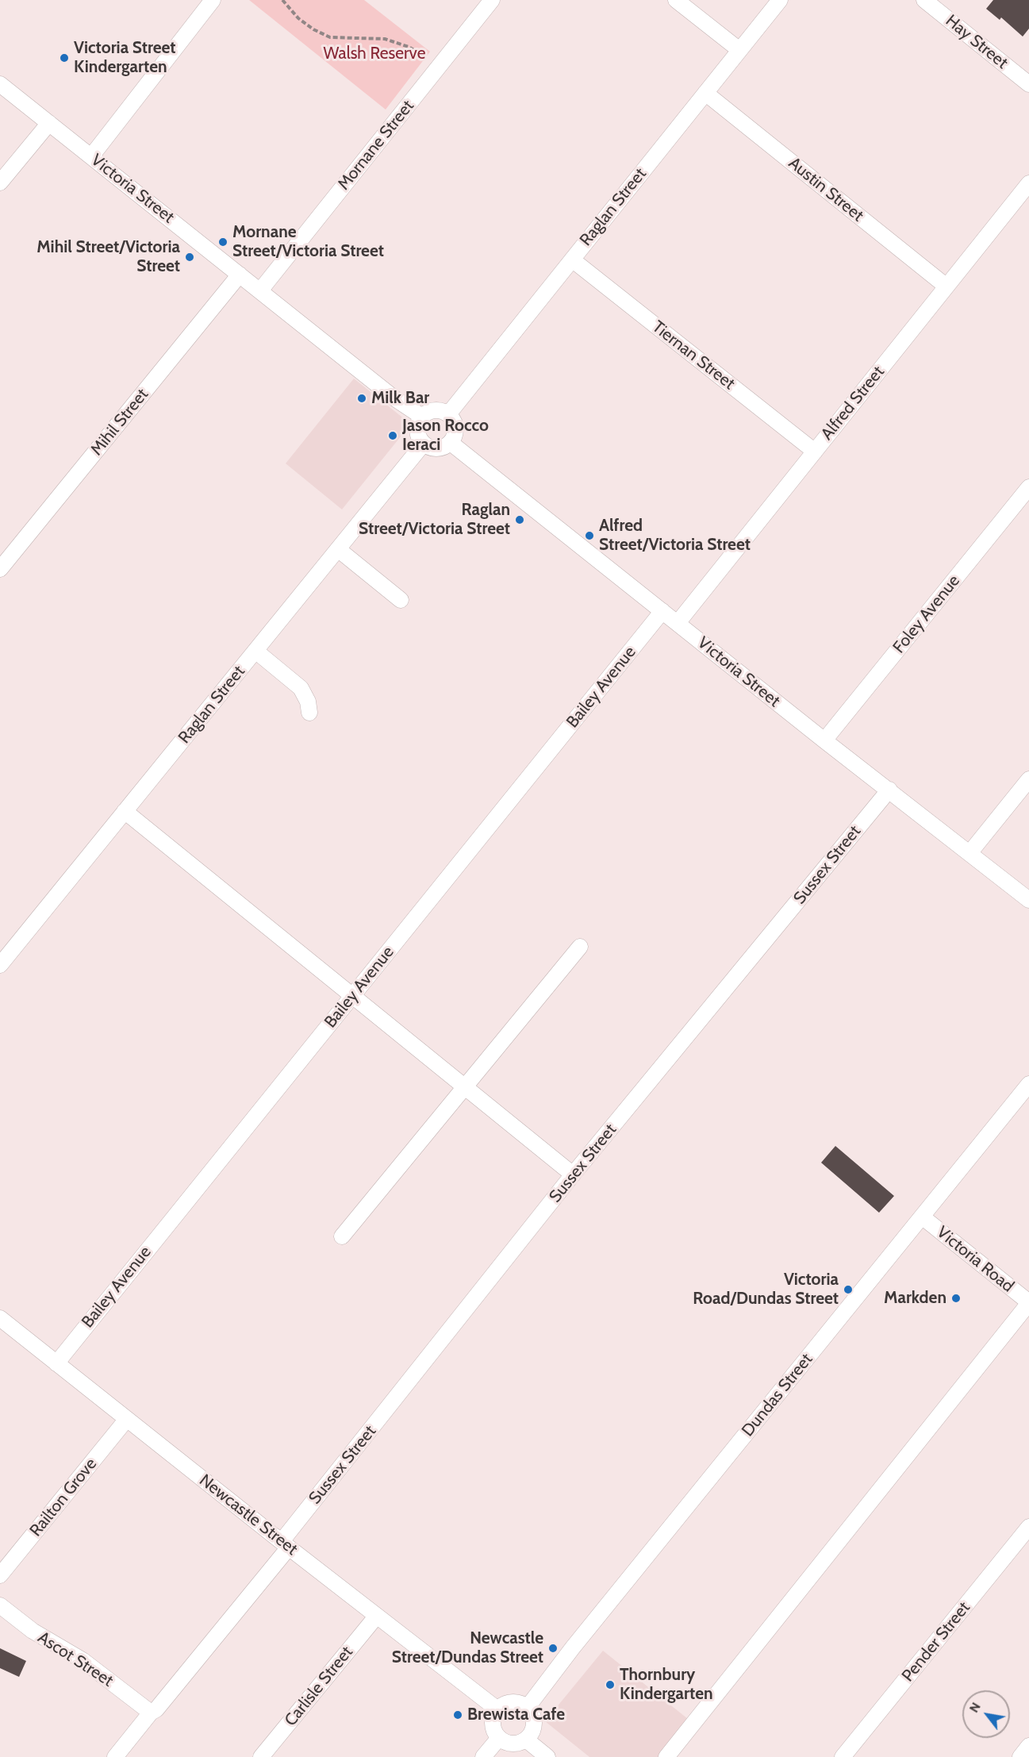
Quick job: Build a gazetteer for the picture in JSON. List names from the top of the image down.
{
  "streets": {
    "street": [
      "Hay Street",
      "Mornane Street",
      "Victoria Street",
      "Austin Street",
      "Raglan Street",
      "Tiernan Street",
      "Alfred Street",
      "Mihil Street",
      "Foley Avenue",
      "Bailey Avenue",
      "Sussex Street",
      "Victoria Road",
      "Dundas Street",
      "Railton Grove",
      "Newcastle Street",
      "Pender Street",
      "Ascot Street",
      "Carlisle Street"
    ]
  },
  "crossings": [
    ["Mornane Street", "Victoria Street"],
    ["Victoria Street", "Raglan Street"],
    ["Victoria Street", "Alfred Street"],
    ["Victoria Street", "Mihil Street"],
    ["Victoria Street", "Foley Avenue"],
    ["Victoria Street", "Bailey Avenue"],
    ["Victoria Street", "Sussex Street"],
    ["Austin Street", "Raglan Street"],
    ["Austin Street", "Alfred Street"],
    ["Raglan Street", "Tiernan Street"],
    ["Tiernan Street", "Alfred Street"],
    ["Bailey Avenue", "Newcastle Street"],
    ["Sussex Street", "Newcastle Street"],
    ["Sussex Street", "Ascot Street"],
    ["Victoria Road", "Dundas Street"],
    ["Dundas Street", "Newcastle Street"],
    ["Railton Grove", "Newcastle Street"],
    ["Newcastle Street", "Carlisle Street"]
  ],
  "parks": ["Walsh Reserve"],
  "places": [
    "Victoria Street Kindergarten",
    "Mornane Street/Victoria Street",
    "Mihil Street/Victoria Street",
    "Milk Bar",
    "Jason Rocco Ieraci",
    "Raglan Street/Victoria Street",
    "Alfred Street/Victoria Street",
    "Victoria Road/Dundas Street",
    "Markden",
    "Newcastle Street/Dundas Street",
    "Thornbury Kindergarten",
    "Brewista Cafe"
  ],
  "north": "top left"
}
